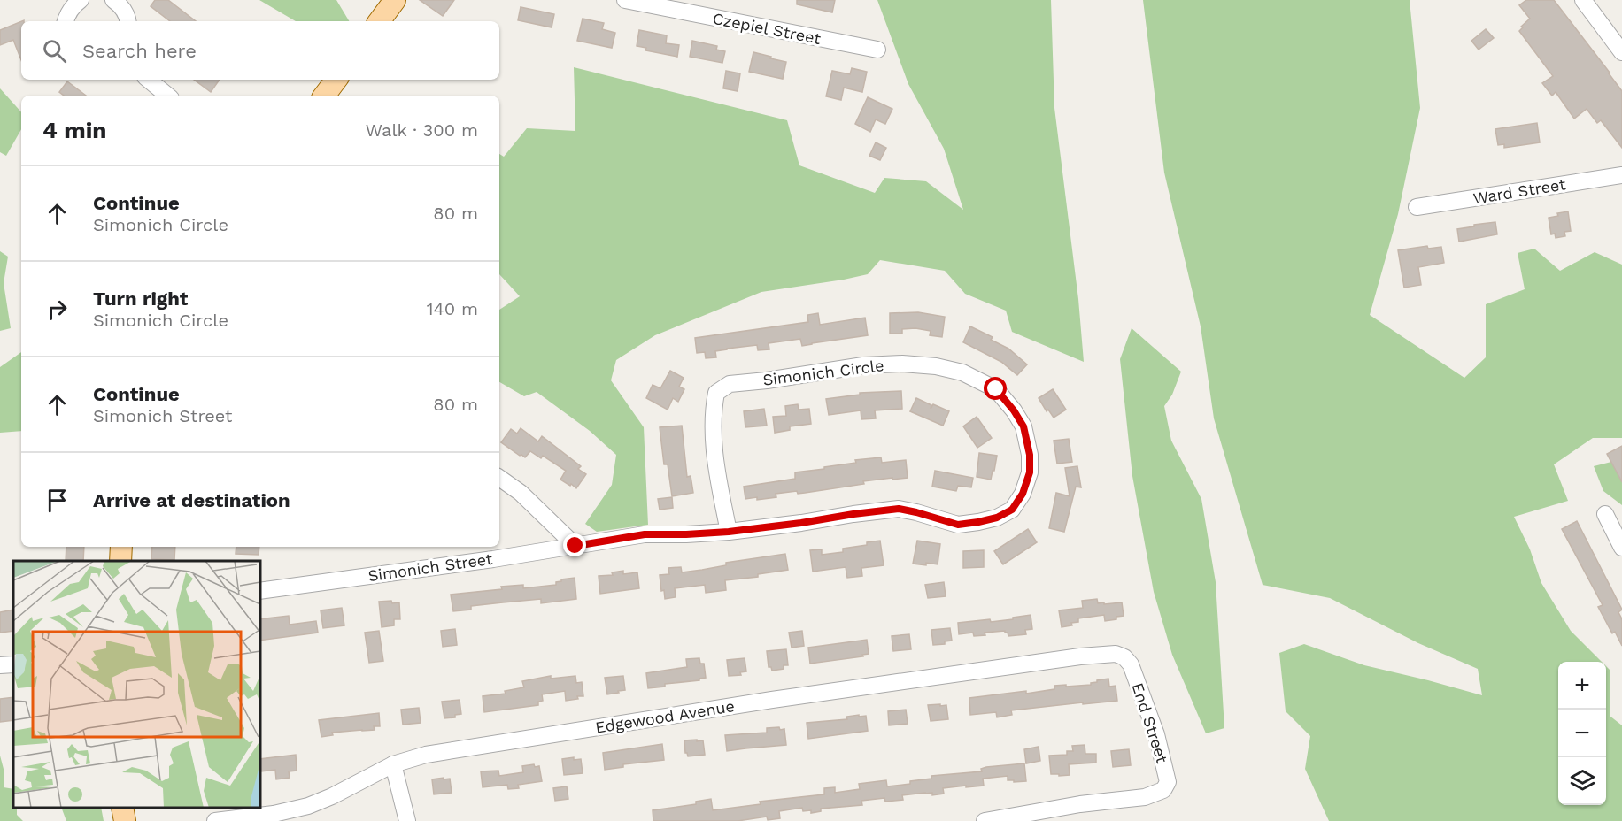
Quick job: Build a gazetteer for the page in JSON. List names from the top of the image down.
{
  "streets": {
    "street": [
      "Czepiel Street",
      "Ward Street",
      "Simonich Circle",
      "Simonich Street",
      "Edgewood Avenue",
      "End Street"
    ]
  },
  "crossings": [
    ["Simonich Circle", "Simonich Street"],
    ["Edgewood Avenue", "End Street"]
  ],
  "page": {
    "search": "Search here",
    "heading": ["4 min", "Walk · 300 m"],
    "list": [
      ["Continue", "Simonich Circle", "80 m"],
      ["Turn right", "Simonich Circle", "140 m"],
      ["Continue", "Simonich Street", "80 m"],
      "Arrive at destination"
    ],
    "map_buttons": ["+", "−"]
  }
}
